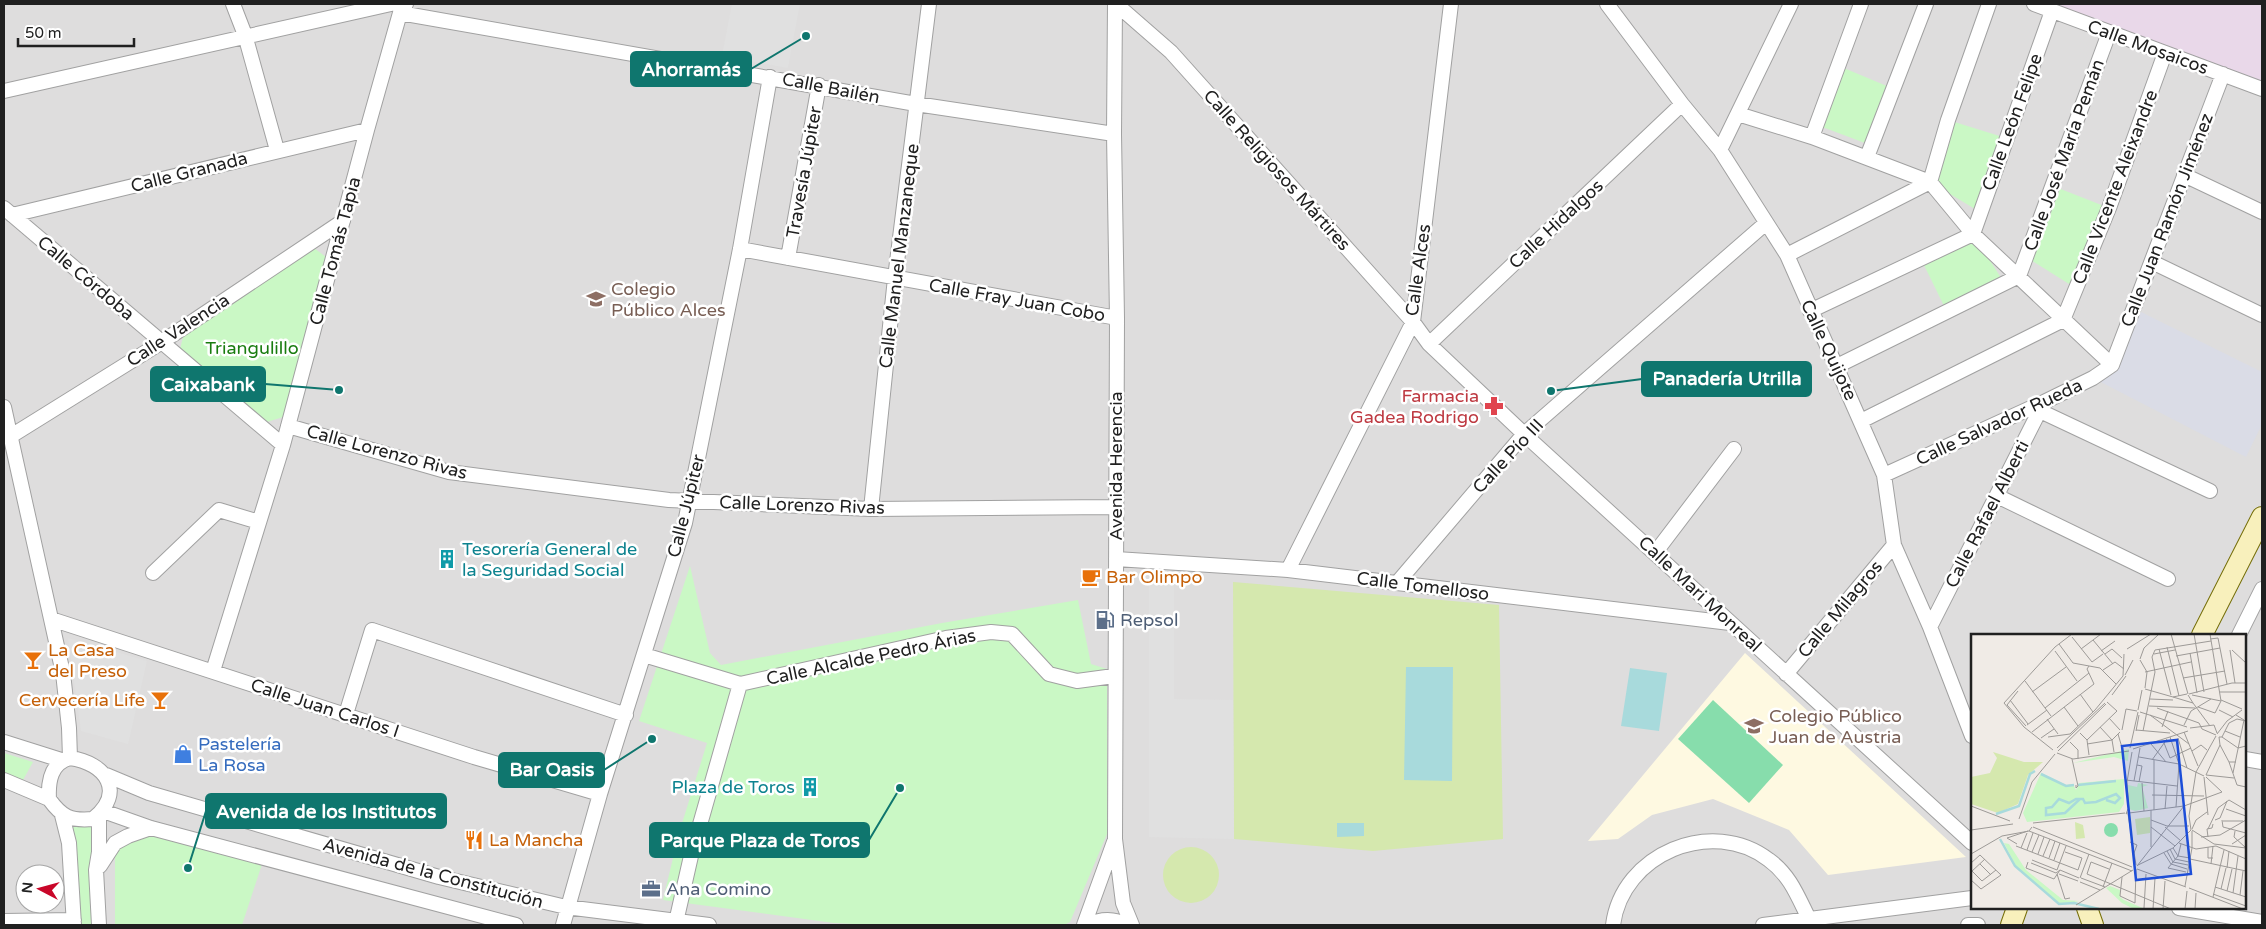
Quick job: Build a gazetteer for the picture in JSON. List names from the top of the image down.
{
  "streets": {
    "street": [
      "Calle Mosaicos",
      "Calle Bailén",
      "Calle León Felipe",
      "Calle José María Pemán",
      "Calle Religiosos Mártires",
      "Calle Granada",
      "Travesía Júpiter",
      "Calle Vicente Aleixandre",
      "Calle Juan Ramón Jiménez",
      "Calle Hidalgos",
      "Calle Tomás Tapia",
      "Calle Manuel Manzaneque",
      "Calle Alces",
      "Calle Córdoba",
      "Calle Fray Juan Cobo",
      "Calle Valencia",
      "Calle Quijote",
      "Calle Salvador Rueda",
      "Calle Lorenzo Rivas",
      "Calle Pío III",
      "Avenida Herencia",
      "Calle Júpiter",
      "Calle Rafael Alberti",
      "Calle Tomelloso",
      "Calle Mari Monreal",
      "Calle Milagros",
      "Calle Alcalde Pedro Árias",
      "Calle Juan Carlos I",
      "Avenida de la Constitución"
    ]
  },
  "crossings": [
    ["Calle Mosaicos", "Calle León Felipe"],
    ["Calle Mosaicos", "Calle José María Pemán"],
    ["Calle Mosaicos", "Calle Vicente Aleixandre"],
    ["Calle Mosaicos", "Calle Juan Ramón Jiménez"],
    ["Calle Bailén", "Travesía Júpiter"],
    ["Calle Bailén", "Calle Tomás Tapia"],
    ["Calle Bailén", "Calle Manuel Manzaneque"],
    ["Calle Bailén", "Avenida Herencia"],
    ["Calle Bailén", "Calle Júpiter"],
    ["Calle Religiosos Mártires", "Calle Hidalgos"],
    ["Calle Religiosos Mártires", "Calle Alces"],
    ["Calle Religiosos Mártires", "Avenida Herencia"],
    ["Calle Religiosos Mártires", "Calle Mari Monreal"],
    ["Calle Granada", "Calle Tomás Tapia"],
    ["Calle Granada", "Calle Córdoba"],
    ["Travesía Júpiter", "Calle Fray Juan Cobo"],
    ["Calle Juan Ramón Jiménez", "Calle Salvador Rueda"],
    ["Calle Hidalgos", "Calle Quijote"],
    ["Calle Hidalgos", "Calle Mari Monreal"],
    ["Calle Tomás Tapia", "Calle Córdoba"],
    ["Calle Tomás Tapia", "Calle Valencia"],
    ["Calle Tomás Tapia", "Calle Lorenzo Rivas"],
    ["Calle Tomás Tapia", "Calle Juan Carlos I"],
    ["Calle Manuel Manzaneque", "Calle Fray Juan Cobo"],
    ["Calle Manuel Manzaneque", "Calle Lorenzo Rivas"],
    ["Calle Alces", "Calle Tomelloso"],
    ["Calle Córdoba", "Calle Valencia"],
    ["Calle Fray Juan Cobo", "Avenida Herencia"],
    ["Calle Fray Juan Cobo", "Calle Júpiter"],
    ["Calle Quijote", "Calle Salvador Rueda"],
    ["Calle Quijote", "Calle Pío III"],
    ["Calle Quijote", "Calle Rafael Alberti"],
    ["Calle Quijote", "Calle Milagros"],
    ["Calle Salvador Rueda", "Calle Rafael Alberti"],
    ["Calle Lorenzo Rivas", "Avenida Herencia"],
    ["Calle Lorenzo Rivas", "Calle Júpiter"],
    ["Calle Pío III", "Calle Tomelloso"],
    ["Calle Pío III", "Calle Mari Monreal"],
    ["Avenida Herencia", "Calle Tomelloso"],
    ["Avenida Herencia", "Calle Alcalde Pedro Árias"],
    ["Calle Júpiter", "Calle Alcalde Pedro Árias"],
    ["Calle Júpiter", "Calle Juan Carlos I"],
    ["Calle Júpiter", "Avenida de la Constitución"],
    ["Calle Tomelloso", "Calle Mari Monreal"],
    ["Calle Mari Monreal", "Calle Milagros"]
  ],
  "parks": ["Triangulillo"],
  "places": {
    "other": [
      "Ahorramás",
      "Caixabank",
      "Panadería Utrilla",
      "Bar Oasis",
      "Parque Plaza de Toros",
      "Avenida de los Institutos"
    ],
    "school or university": ["Colegio Público Alces", "Colegio Público Juan de Austria"],
    "pharmacy": ["Farmacia Gadea Rodrigo"],
    "building": ["Tesorería General de la Seguridad Social", "Plaza de Toros"],
    "cafe": ["Bar Olimpo"],
    "fuel station": ["Repsol"],
    "bar": ["La Casa del Preso", "Cervecería Life"],
    "shop": ["Pastelería La Rosa"],
    "restaurant": ["La Mancha"],
    "office": ["Ana Comino"]
  },
  "scale_bar": "50 m",
  "north": "left"
}
